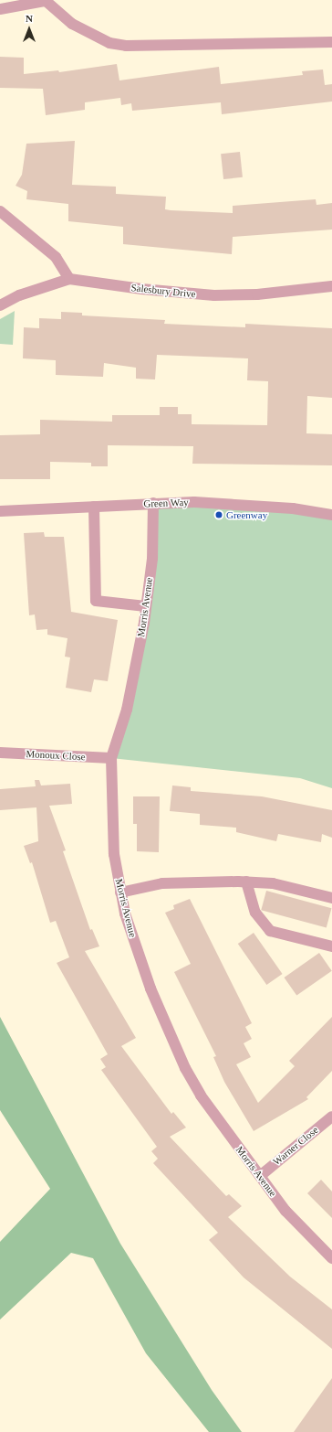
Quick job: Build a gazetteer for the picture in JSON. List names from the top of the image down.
{
  "streets": {
    "street": [
      "Salesbury Drive",
      "Green Way",
      "Morris Avenue",
      "Monoux Close",
      "Warner Close"
    ]
  },
  "crossings": [
    ["Green Way", "Morris Avenue"],
    ["Morris Avenue", "Monoux Close"],
    ["Morris Avenue", "Warner Close"]
  ],
  "places": ["Greenway"],
  "north": "top"
}
